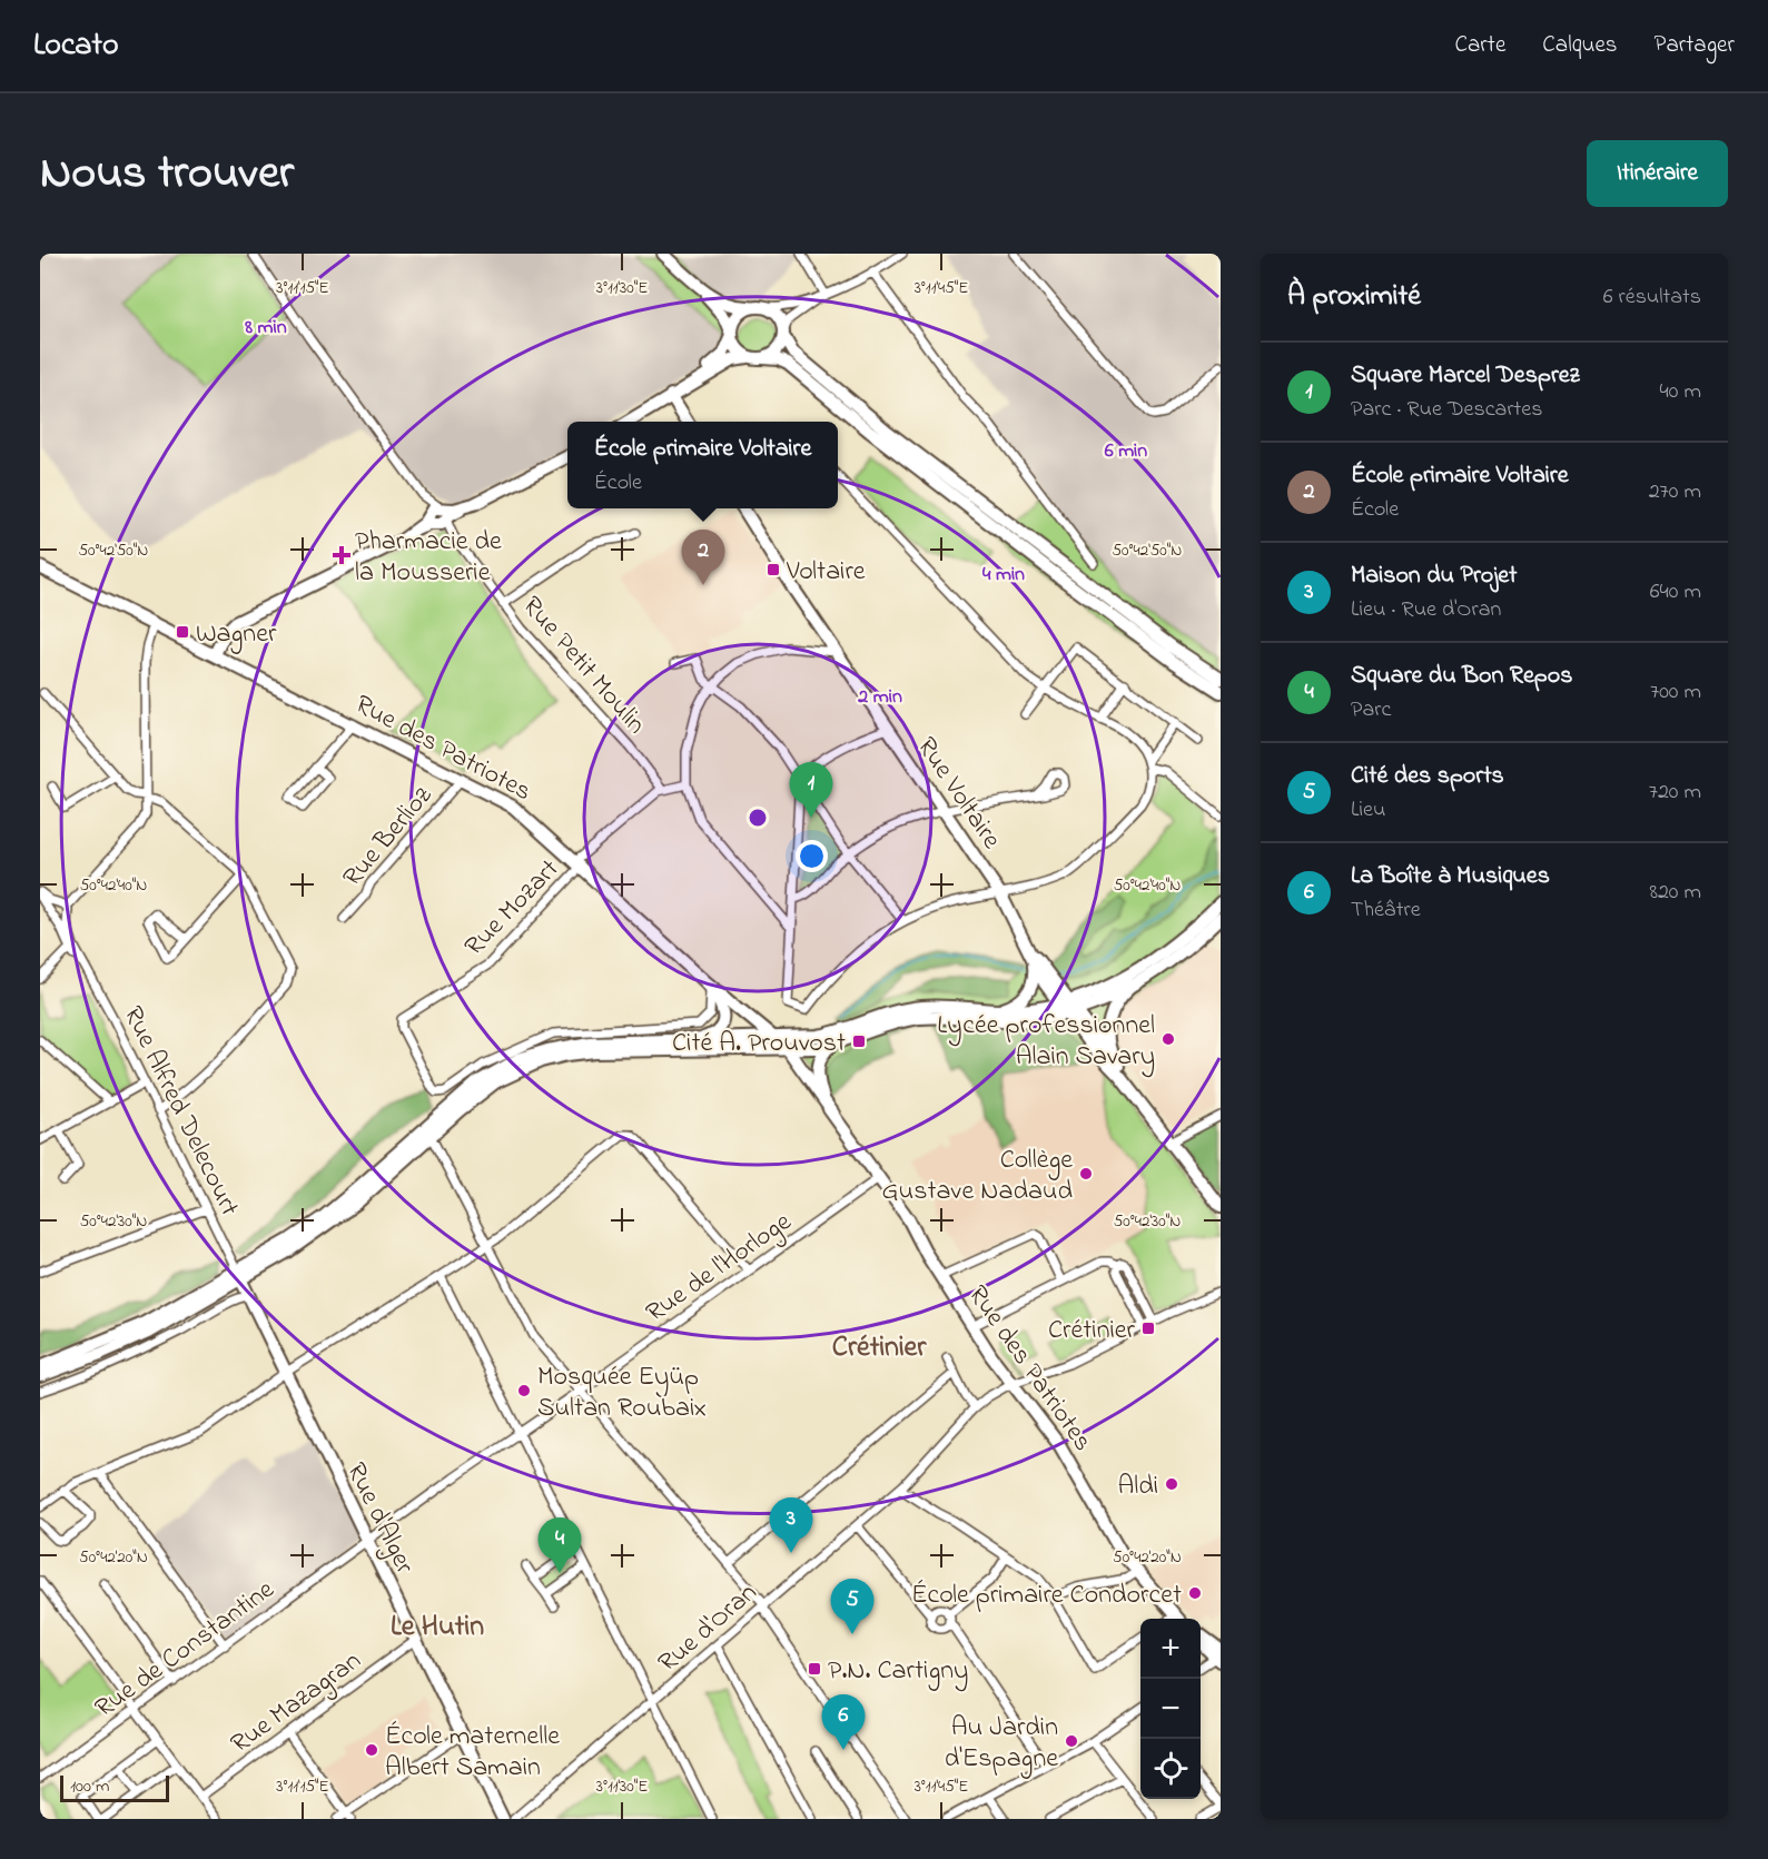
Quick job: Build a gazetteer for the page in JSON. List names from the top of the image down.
{
  "streets": {
    "street": [
      "Rue Petit Moulin",
      "Rue des Patriotes",
      "Rue Voltaire",
      "Rue Berlioz",
      "Rue Mozart",
      "Rue Alfred Delecourt",
      "Rue de l'Horloge",
      "Rue d'Alger",
      "Rue d'Oran",
      "Rue de Constantine",
      "Rue Mazagran"
    ]
  },
  "crossings": [
    ["Rue des Patriotes", "Rue Berlioz"],
    ["Rue des Patriotes", "Rue Mozart"],
    ["Rue des Patriotes", "Rue de l'Horloge"],
    ["Rue des Patriotes", "Rue d'Oran"],
    ["Rue Alfred Delecourt", "Rue d'Alger"],
    ["Rue de l'Horloge", "Rue de Constantine"],
    ["Rue d'Alger", "Rue de Constantine"],
    ["Rue d'Alger", "Rue Mazagran"]
  ],
  "districts": ["Crétinier", "Le Hutin"],
  "places": {
    "health": ["Pharmacie de la Mousserie"],
    "transit": [
      "Voltaire",
      "Wagner",
      "Cité A. Prouvost",
      "Crétinier",
      "P.N. Cartigny"
    ],
    "other": [
      "Lycée professionnel Alain Savary",
      "Collège Gustave Nadaud",
      "Mosquée Eyüp Sultan Roubaix",
      "Aldi",
      "École primaire Condorcet",
      "Au Jardin d'Espagne",
      "École maternelle Albert Samain"
    ]
  },
  "scale_bar": "100 m",
  "page": {
    "header": "Locato",
    "nav": ["Carte", "Calques", "Partager"],
    "title": "Nous trouver",
    "buttons": "Itinéraire",
    "heading": ["À proximité", "6 résultats"],
    "list": [
      {
        "mark": "1",
        "name": "Square Marcel Desprez",
        "note": "Parc · Rue Descartes",
        "value": "40 m"
      },
      {
        "mark": "2",
        "name": "École primaire Voltaire",
        "note": "École",
        "value": "270 m"
      },
      {
        "mark": "3",
        "name": "Maison du Projet",
        "note": "Lieu · Rue d'Oran",
        "value": "640 m"
      },
      {
        "mark": "4",
        "name": "Square du Bon Repos",
        "note": "Parc",
        "value": "700 m"
      },
      {
        "mark": "5",
        "name": "Cité des sports",
        "note": "Lieu",
        "value": "720 m"
      },
      {
        "mark": "6",
        "name": "La Boîte à Musiques",
        "note": "Théâtre",
        "value": "820 m"
      }
    ],
    "popup": ["École primaire Voltaire", "École"],
    "pins": [
      "2",
      "1",
      "3",
      "4",
      "5",
      "6"
    ],
    "map_buttons": ["+", "−"],
    "scale": "100 m"
  },
  "coordinates": [
    "3°11'15\"E",
    "3°11'30\"E",
    "3°11'45\"E",
    "50°42'50\"N",
    "50°42'40\"N",
    "50°42'30\"N",
    "50°42'20\"N"
  ],
  "rings": [
    "8 min",
    "6 min",
    "4 min",
    "2 min"
  ]
}
